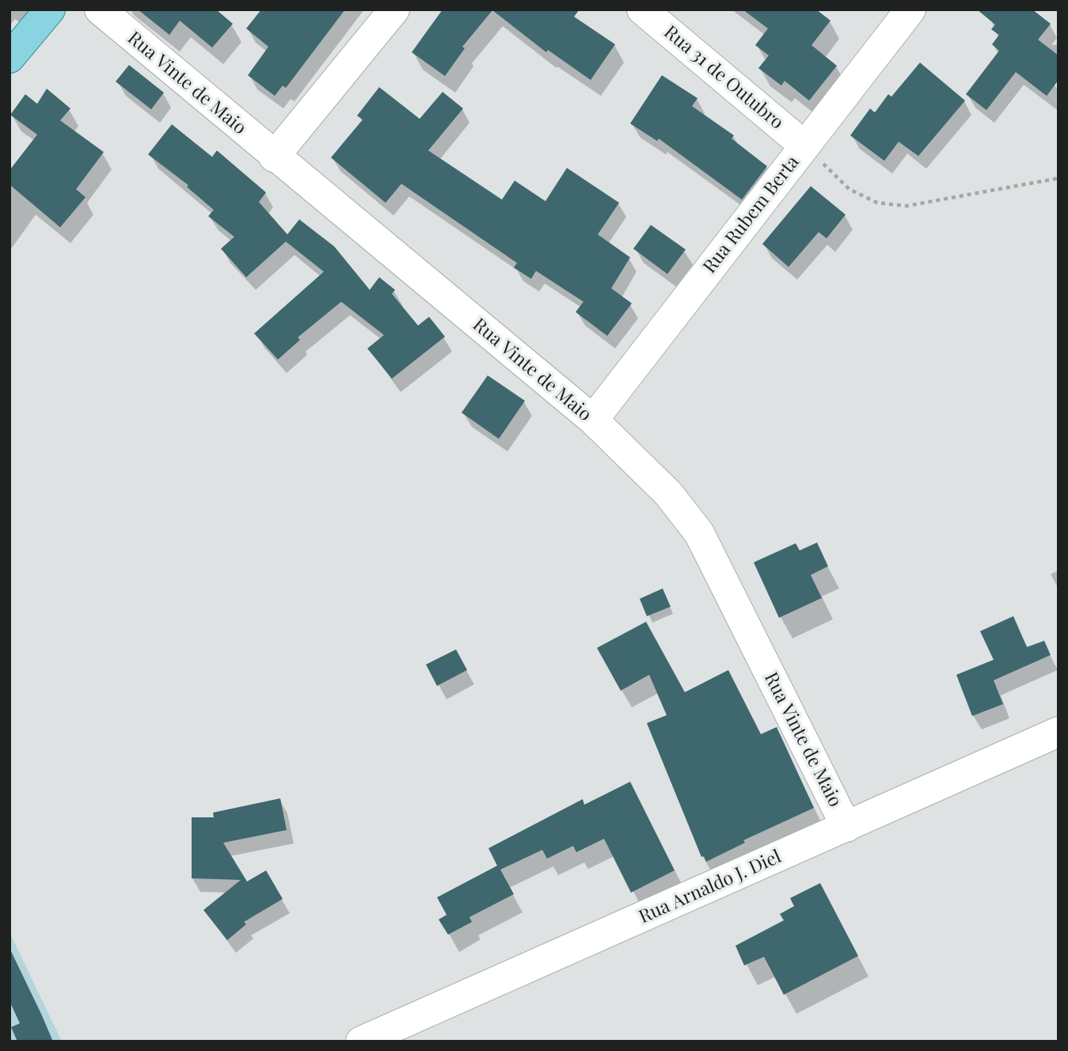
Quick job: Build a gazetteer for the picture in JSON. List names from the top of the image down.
{
  "streets": {
    "street": [
      "Rua 31 de Outubro",
      "Rua Vinte de Maio",
      "Rua Rubem Berta",
      "Rua Arnaldo J. Diel"
    ]
  },
  "crossings": [
    ["Rua 31 de Outubro", "Rua Rubem Berta"],
    ["Rua Vinte de Maio", "Rua Rubem Berta"],
    ["Rua Vinte de Maio", "Rua Arnaldo J. Diel"]
  ]
}
